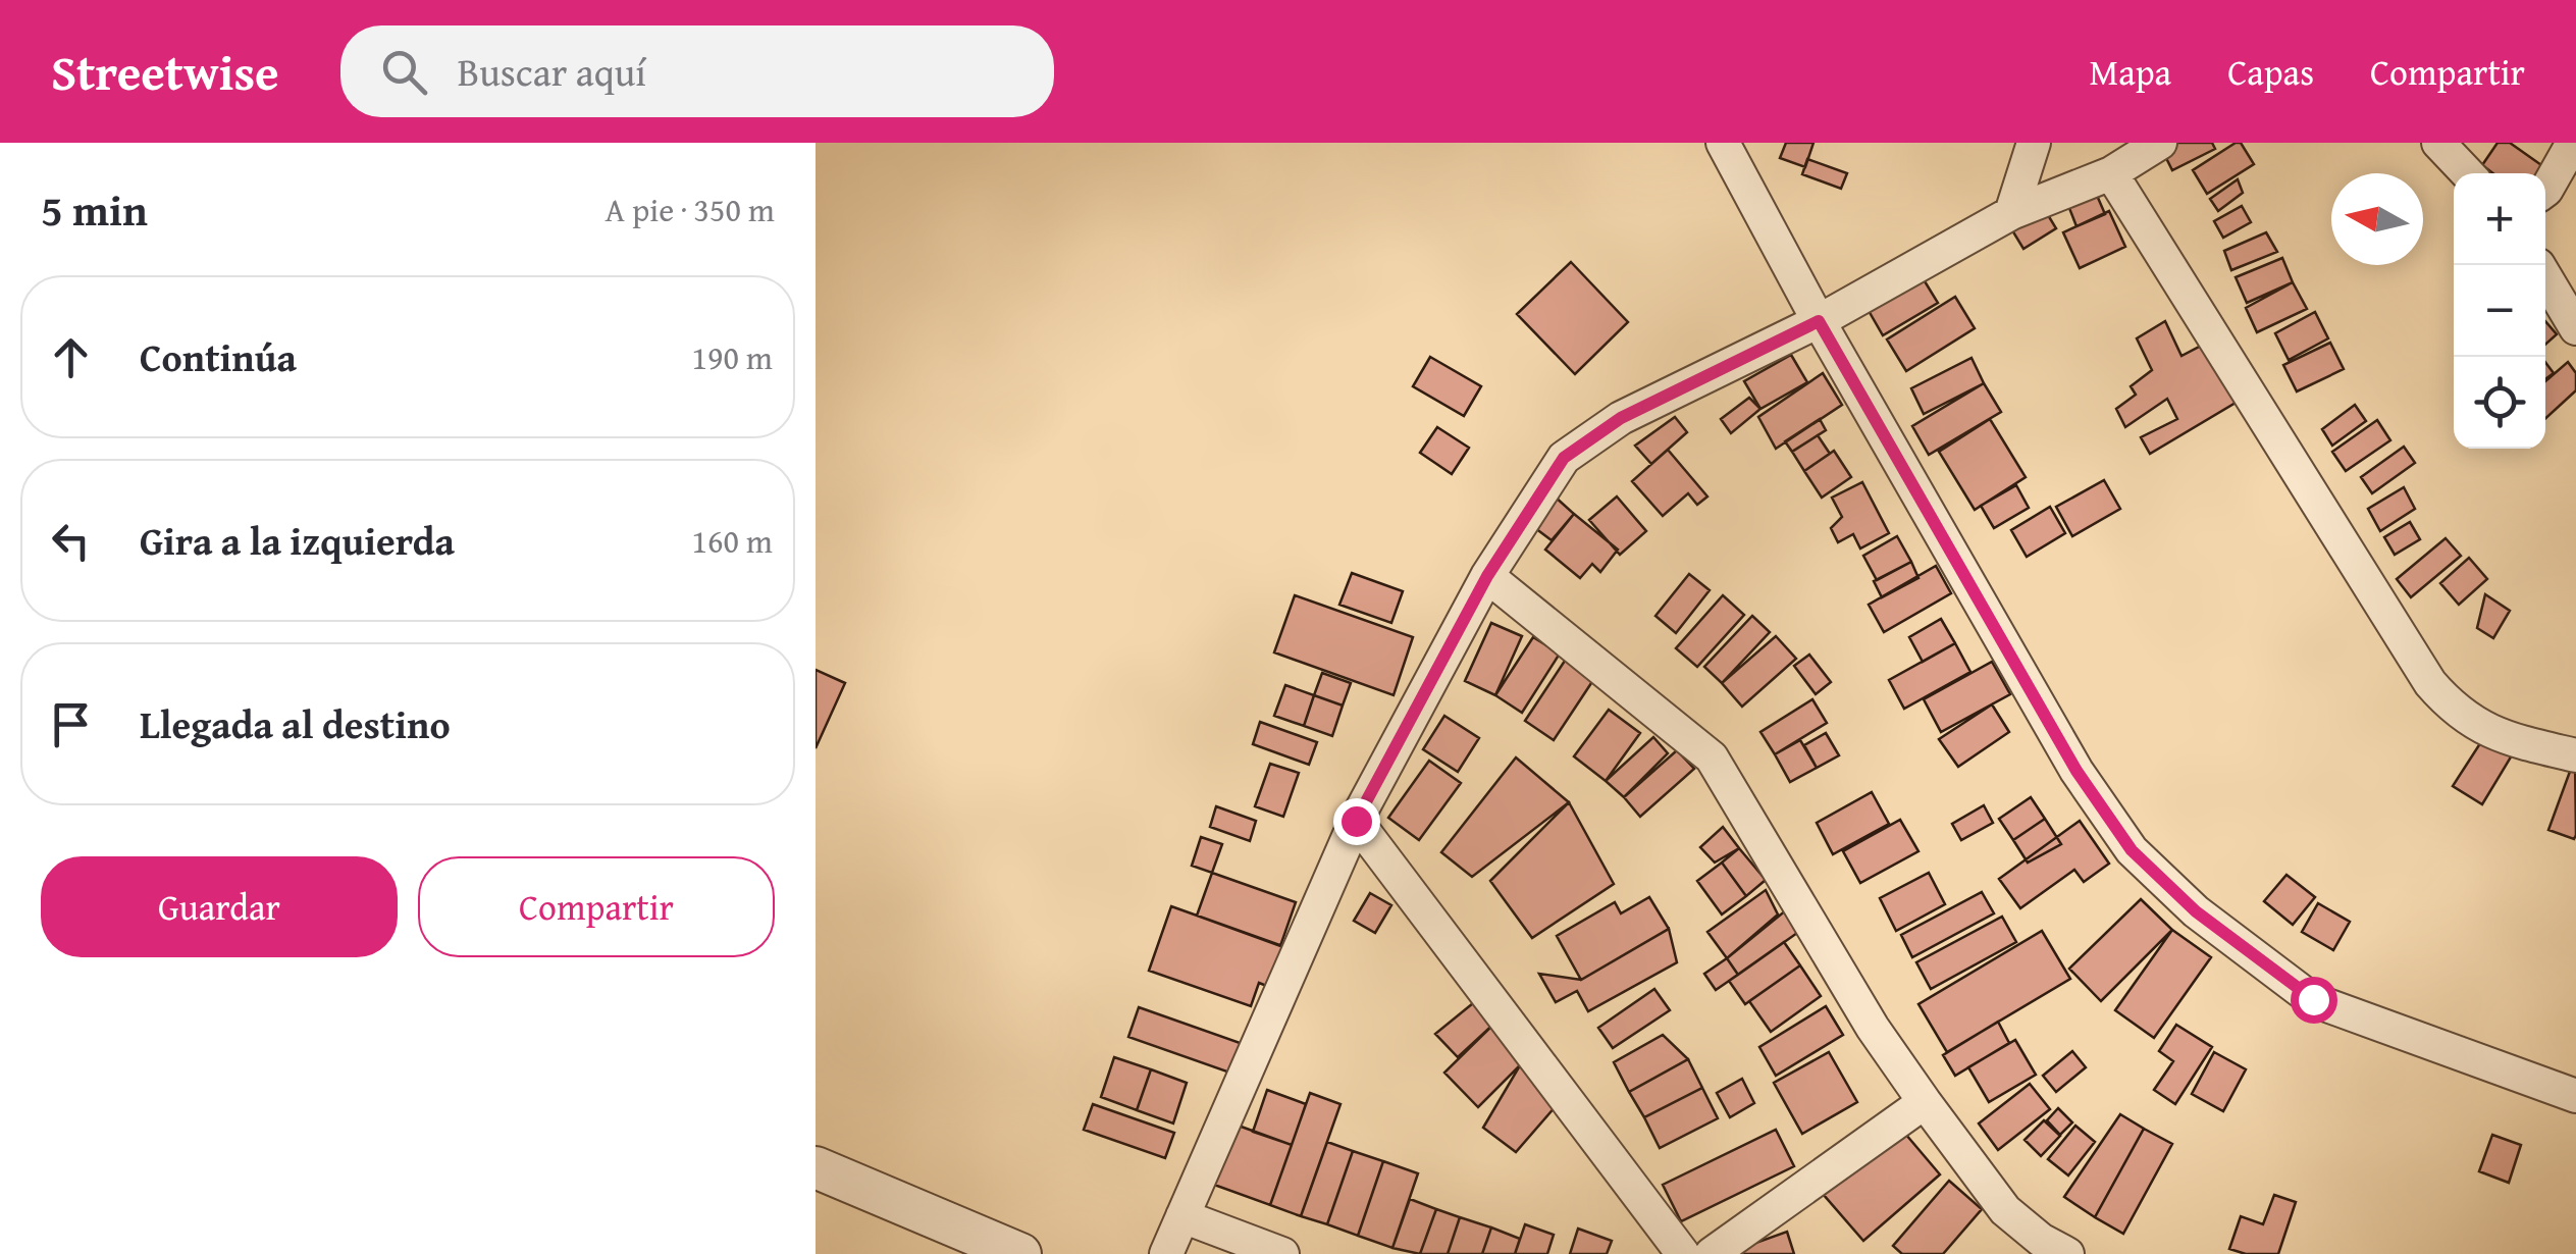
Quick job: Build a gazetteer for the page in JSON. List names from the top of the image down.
{
  "north": "left",
  "page": {
    "header": "Streetwise",
    "search": "Buscar aquí",
    "nav": ["Mapa", "Capas", "Compartir"],
    "heading": ["5 min", "A pie · 350 m"],
    "map_buttons": ["+", "−"],
    "list": [
      ["Continúa", "190 m"],
      ["Gira a la izquierda", "160 m"],
      "Llegada al destino"
    ],
    "buttons": ["Guardar", "Compartir"]
  }
}
